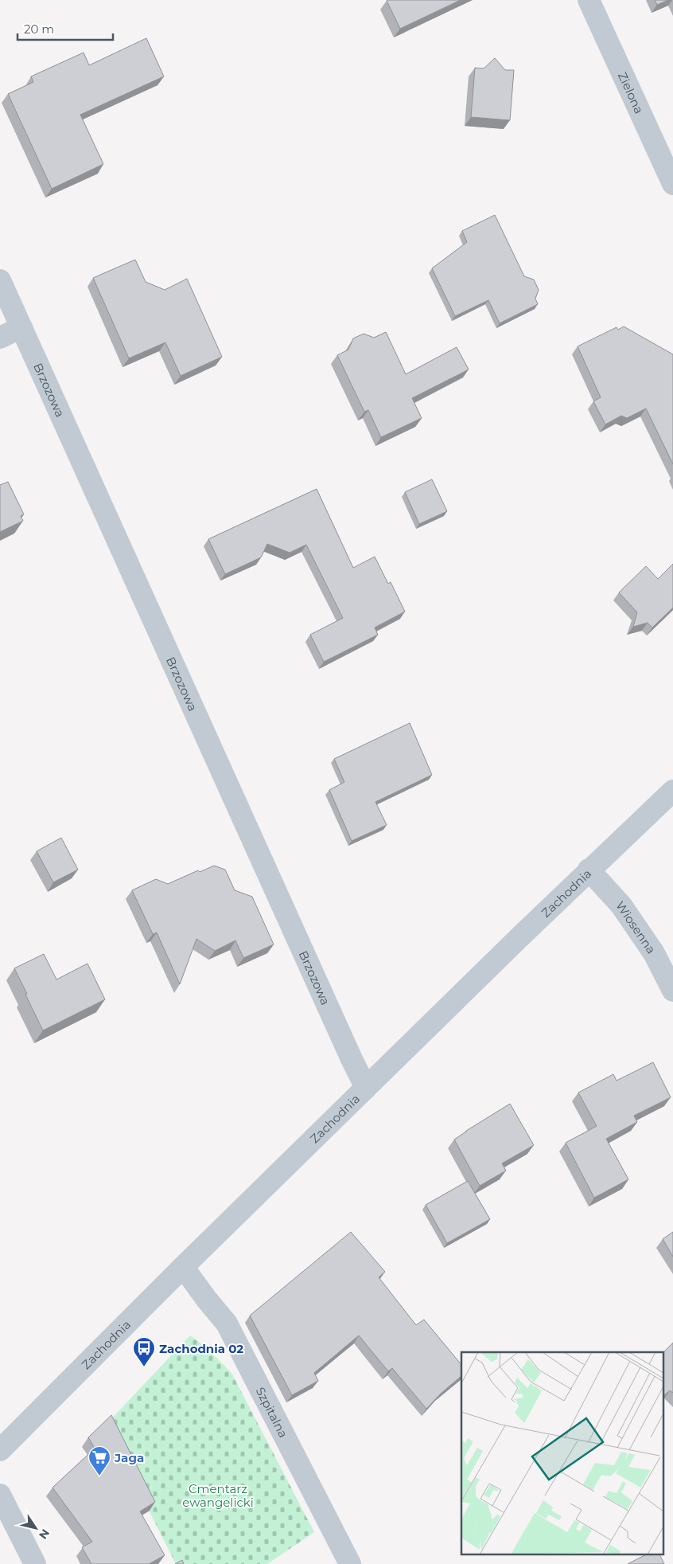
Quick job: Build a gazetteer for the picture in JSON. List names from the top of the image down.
{
  "streets": {
    "street": [
      "Zielona",
      "Brzozowa",
      "Zachodnia",
      "Wiosenna",
      "Szpitalna"
    ]
  },
  "crossings": [
    ["Brzozowa", "Zachodnia"],
    ["Zachodnia", "Wiosenna"],
    ["Zachodnia", "Szpitalna"]
  ],
  "parks": ["Cmentarz ewangelicki"],
  "places": {
    "bus stop": ["Zachodnia 02"],
    "supermarket": ["Jaga"]
  },
  "scale_bar": "20 m",
  "north": "bottom right"
}
